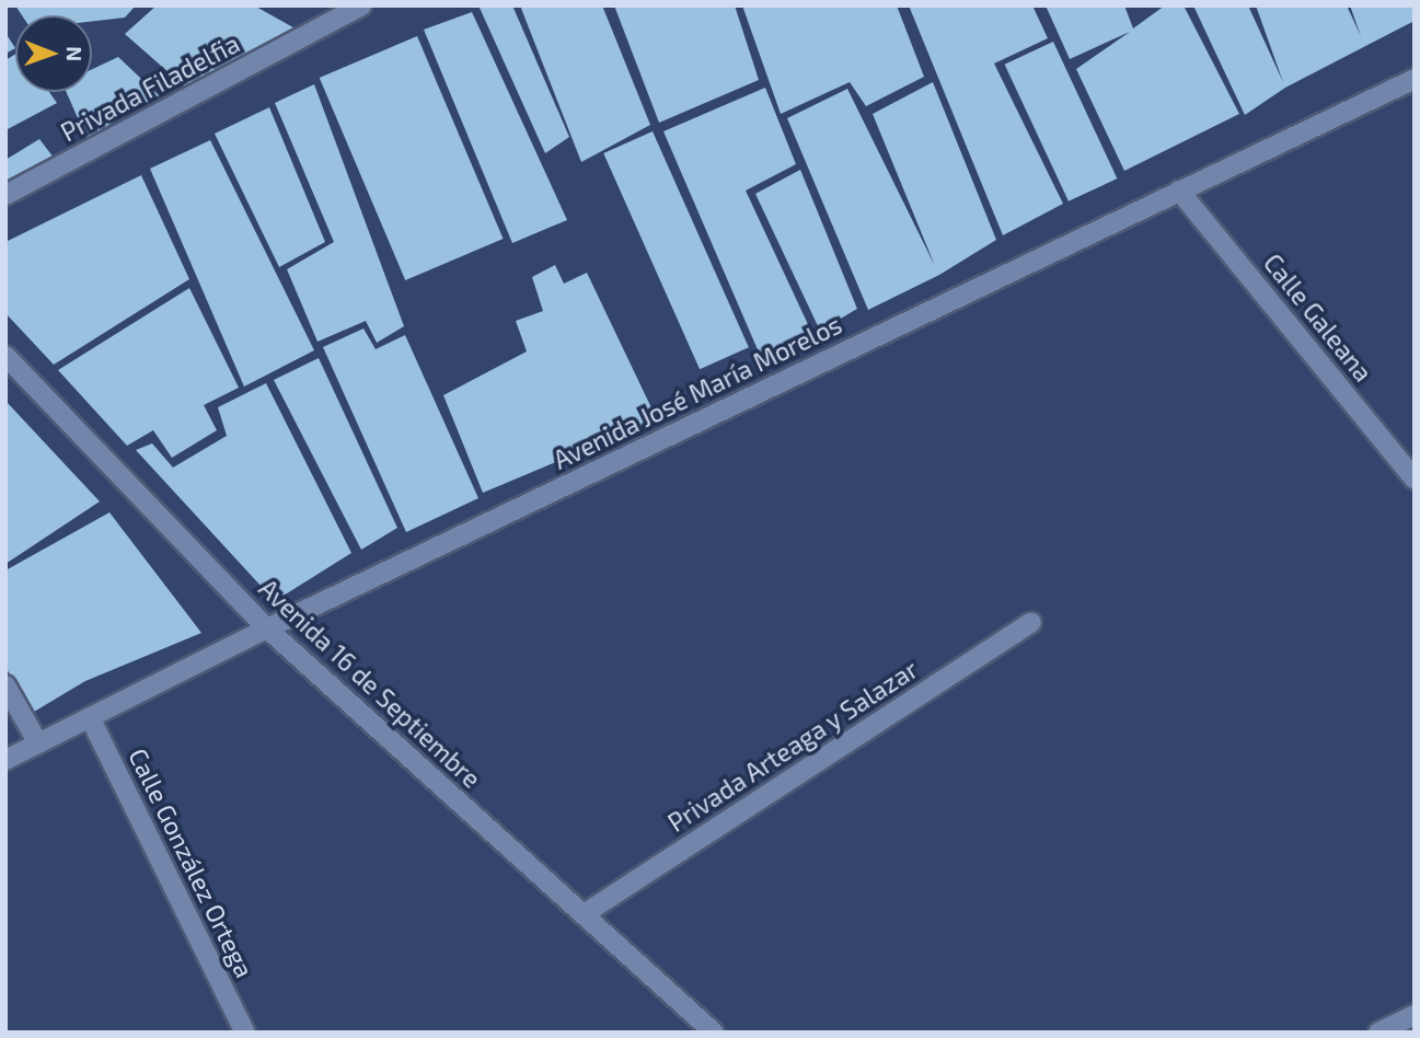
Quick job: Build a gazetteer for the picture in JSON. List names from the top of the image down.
{
  "streets": {
    "street": [
      "Privada Filadelfia",
      "Calle Galeana",
      "Avenida José María Morelos",
      "Avenida 16 de Septiembre",
      "Privada Arteaga y Salazar",
      "Calle González Ortega"
    ]
  },
  "crossings": [
    ["Calle Galeana", "Avenida José María Morelos"],
    ["Avenida José María Morelos", "Avenida 16 de Septiembre"],
    ["Avenida José María Morelos", "Calle González Ortega"],
    ["Avenida 16 de Septiembre", "Privada Arteaga y Salazar"]
  ],
  "north": "right"
}
